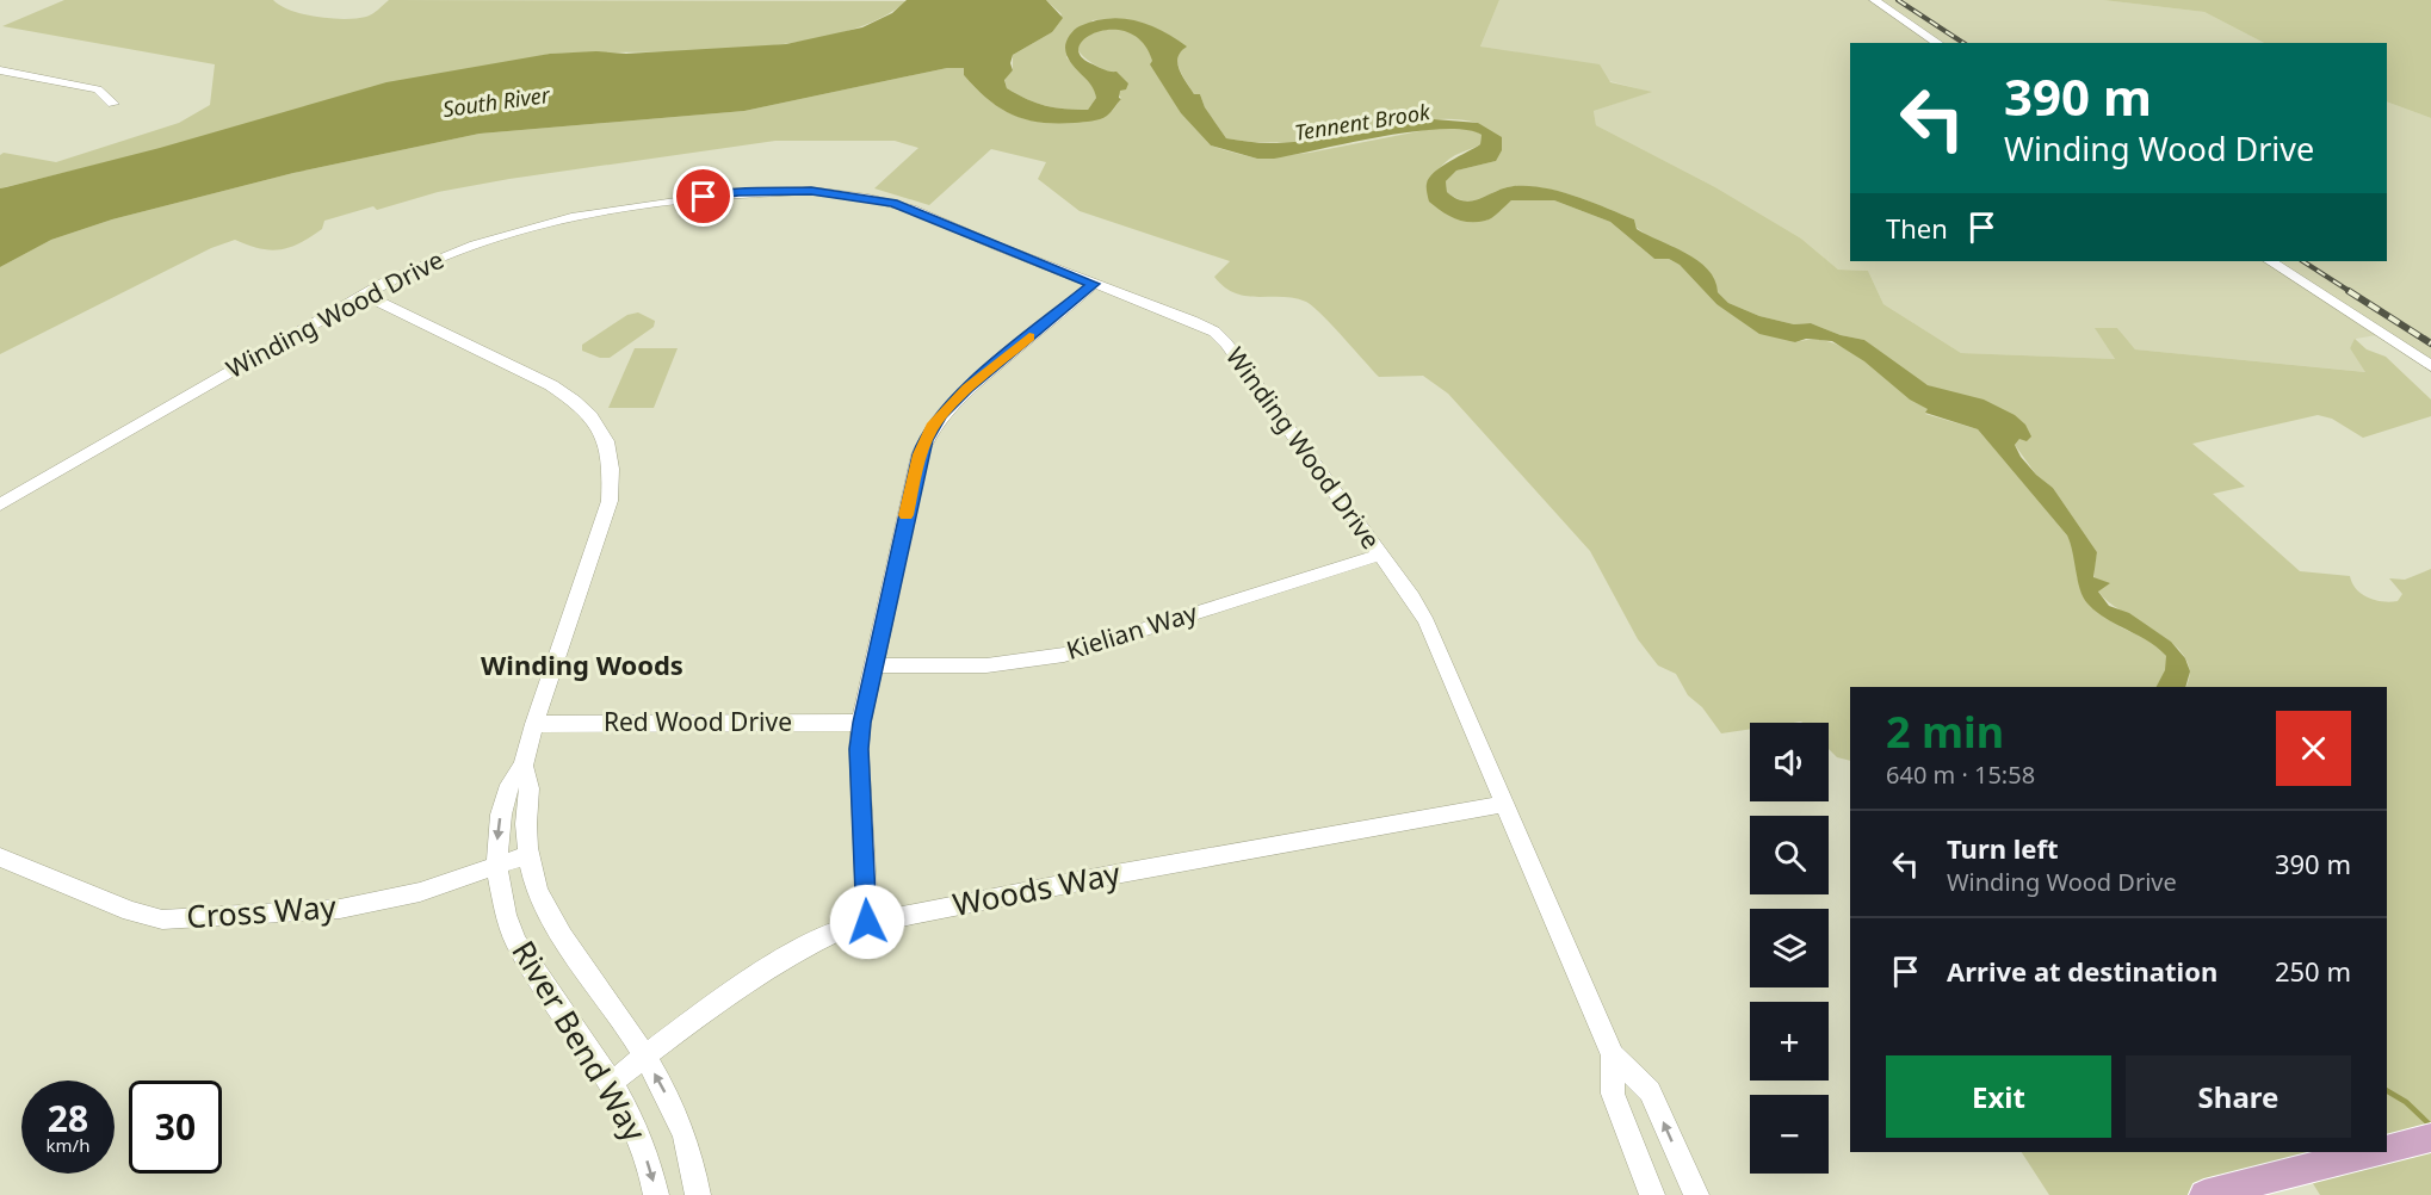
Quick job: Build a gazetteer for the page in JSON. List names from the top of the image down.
{
  "streets": {
    "street": [
      "Winding Wood Drive",
      "Kielian Way",
      "Red Wood Drive",
      "Woods Way",
      "Cross Way",
      "River Bend Way"
    ]
  },
  "crossings": [
    ["Winding Wood Drive", "Kielian Way"],
    ["Winding Wood Drive", "Woods Way"],
    ["Winding Wood Drive", "River Bend Way"],
    ["Red Wood Drive", "River Bend Way"],
    ["Woods Way", "River Bend Way"],
    ["Cross Way", "River Bend Way"]
  ],
  "districts": ["Winding Woods"],
  "water": ["South River", "Tennent Brook"],
  "page": {
    "turn": ["390 m", "Winding Wood Drive"],
    "then": "Then",
    "heading": ["2 min", "640 m · 15:58"],
    "map_buttons": ["+", "−"],
    "list": [
      {
        "name": "Turn left",
        "note": "Winding Wood Drive",
        "value": "390 m"
      },
      {
        "name": "Arrive at destination",
        "value": "250 m"
      }
    ],
    "buttons": ["Exit", "Share"],
    "speed": "28 km/h",
    "limit": "30"
  }
}
